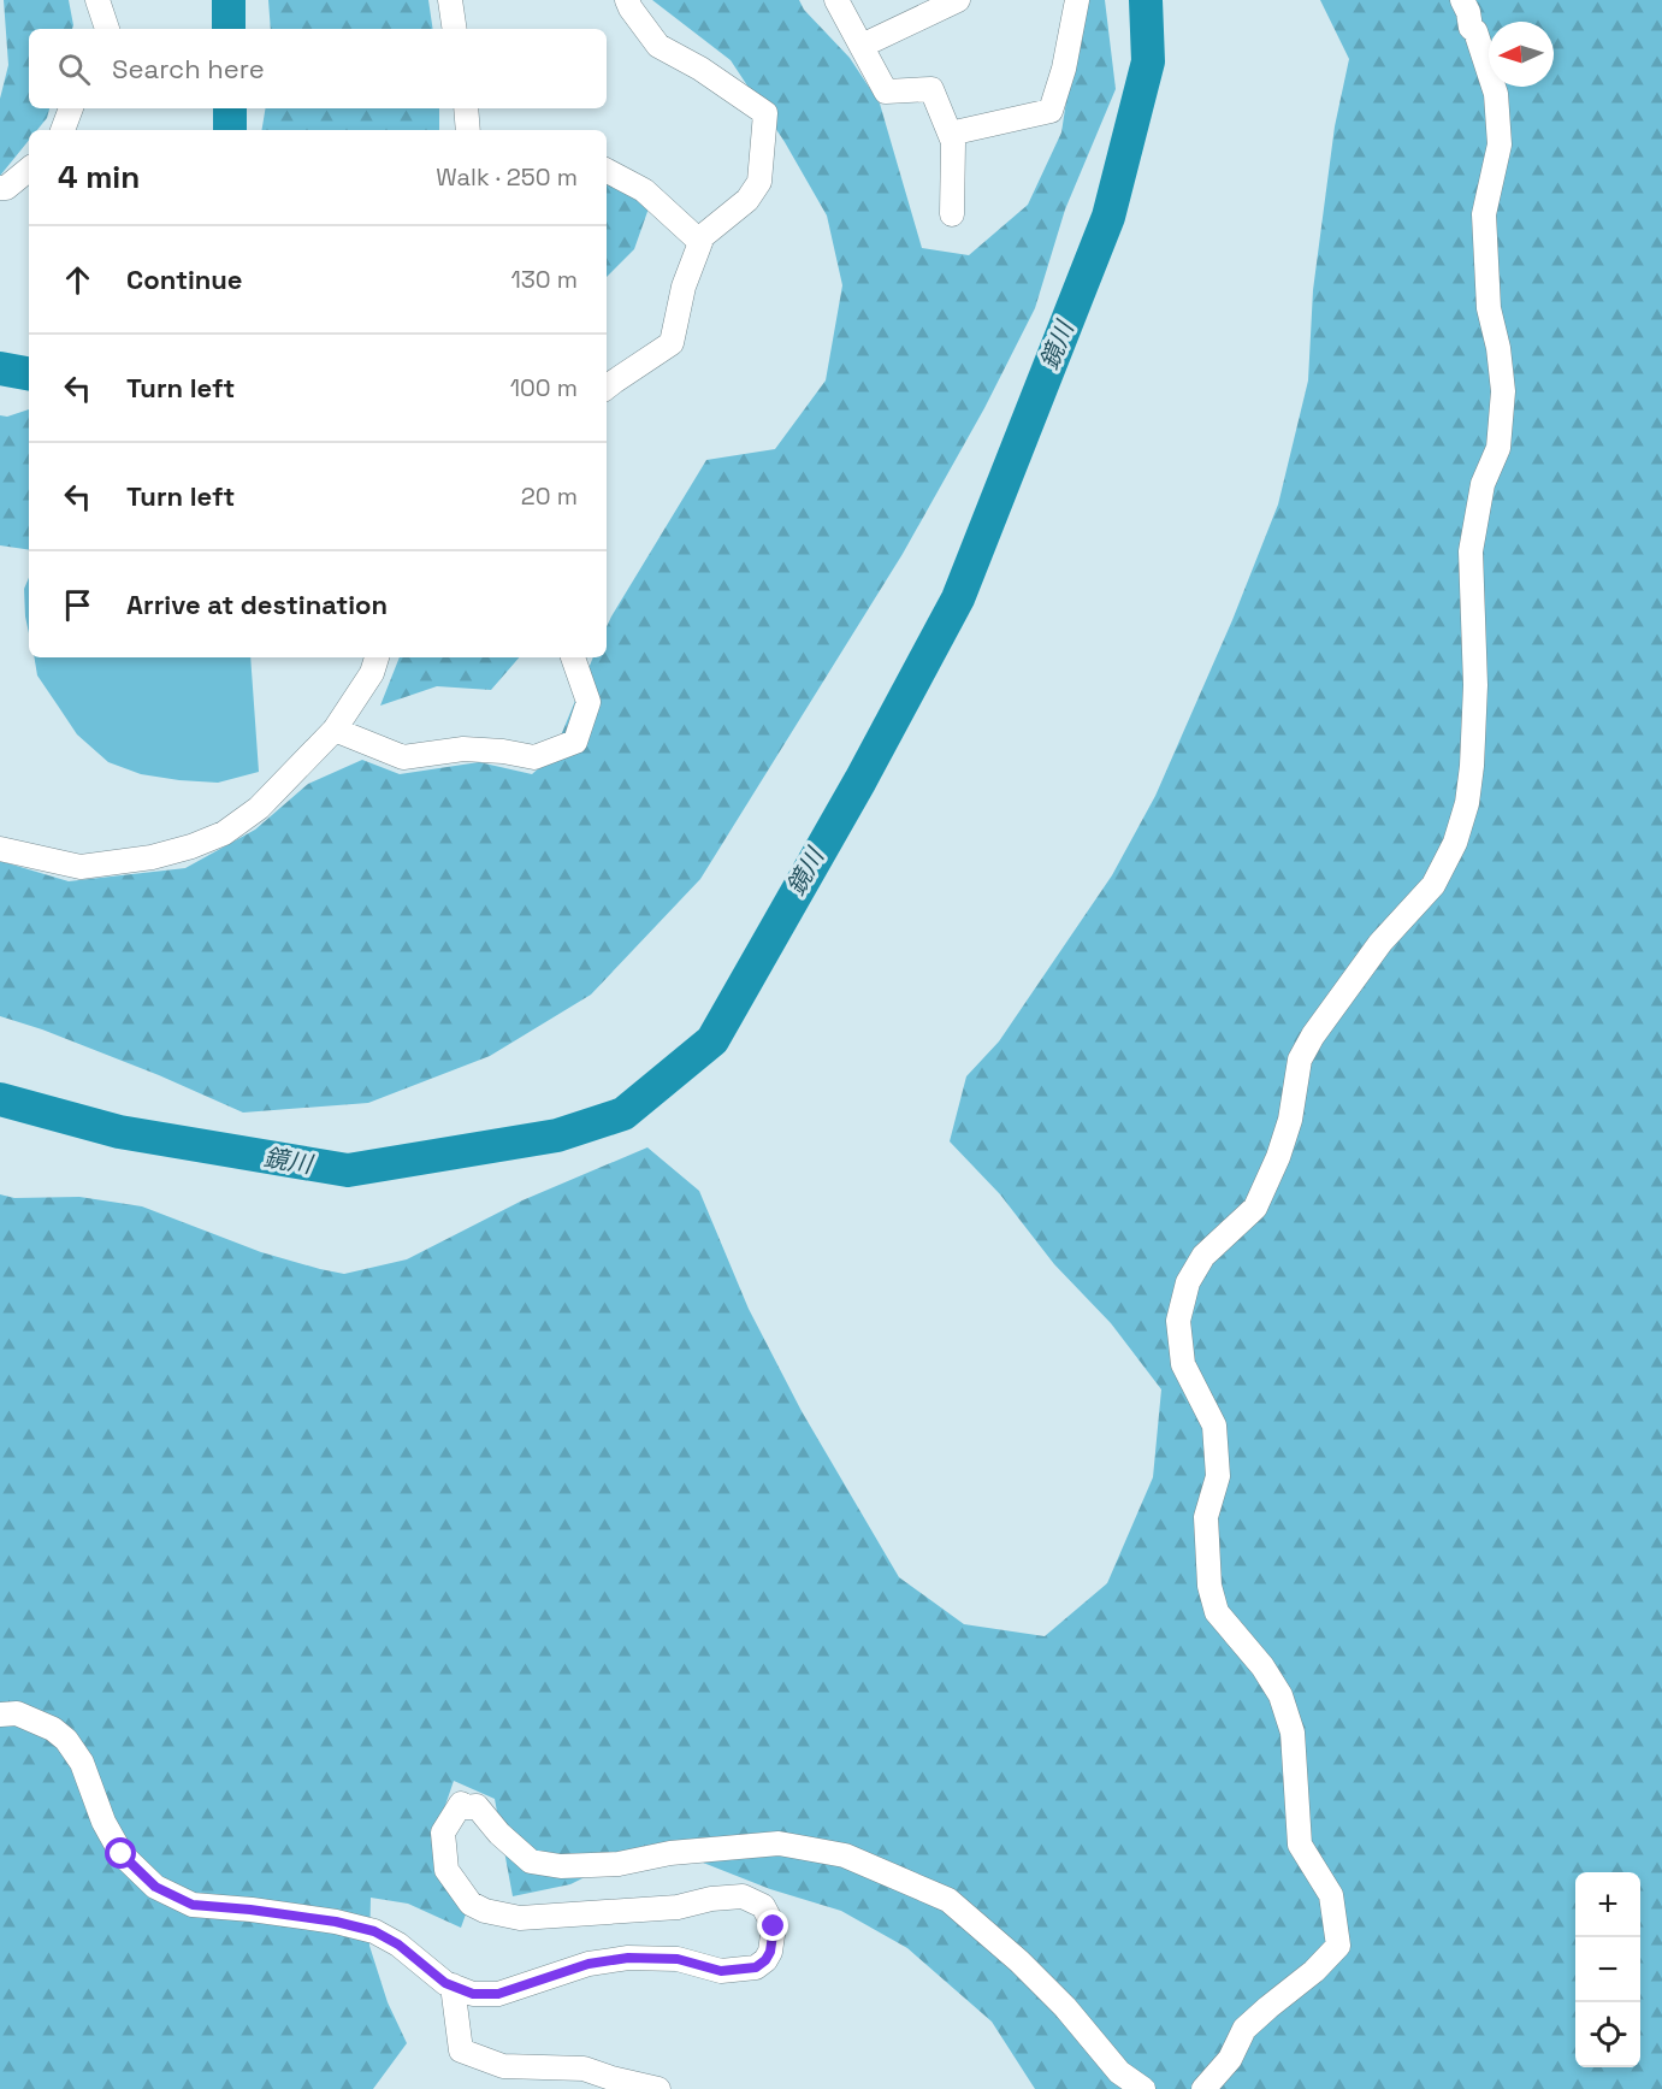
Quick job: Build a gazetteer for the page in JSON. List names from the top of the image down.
{
  "water": ["鏡川"],
  "north": "left",
  "page": {
    "search": "Search here",
    "heading": ["4 min", "Walk · 250 m"],
    "list": [
      ["Continue", "130 m"],
      ["Turn left", "100 m"],
      ["Turn left", "20 m"],
      "Arrive at destination"
    ],
    "map_buttons": ["+", "−"]
  }
}
